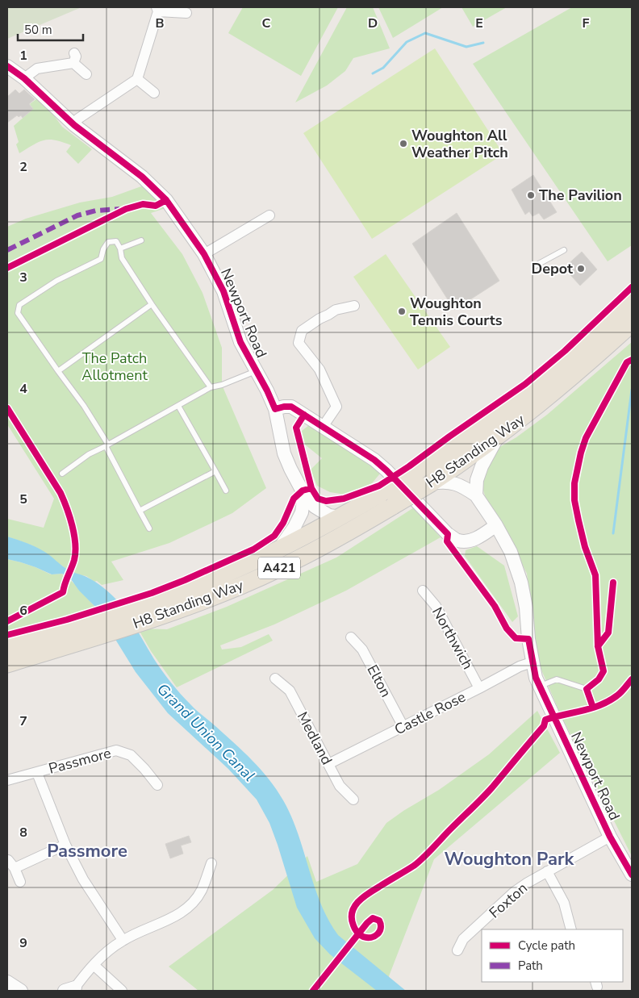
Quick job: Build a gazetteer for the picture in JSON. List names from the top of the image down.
{
  "streets": {
    "highway": ["H8 Standing Way", "A421"],
    "street": [
      "Newport Road",
      "Northwich",
      "Elton",
      "Castle Rose",
      "Medland",
      "Passmore",
      "Foxton"
    ]
  },
  "crossings": [
    ["Newport Road", "H8 Standing Way"],
    ["Newport Road", "Castle Rose"],
    ["Newport Road", "Foxton"],
    ["Northwich", "Castle Rose"],
    ["Elton", "Castle Rose"],
    ["Castle Rose", "Medland"]
  ],
  "districts": ["Passmore", "Woughton Park"],
  "water": ["Grand Union Canal"],
  "parks": ["The Patch Allotment"],
  "places": [
    "Woughton All Weather Pitch",
    "The Pavilion",
    "Depot",
    "Woughton Tennis Courts"
  ],
  "legend": ["Cycle path", "Path"],
  "scale_bar": "50 m",
  "grid": {
    "columns": [
      "B",
      "C",
      "D",
      "E",
      "F"
    ],
    "rows": [
      "1",
      "2",
      "3",
      "4",
      "5",
      "6",
      "7",
      "8",
      "9"
    ]
  }
}
